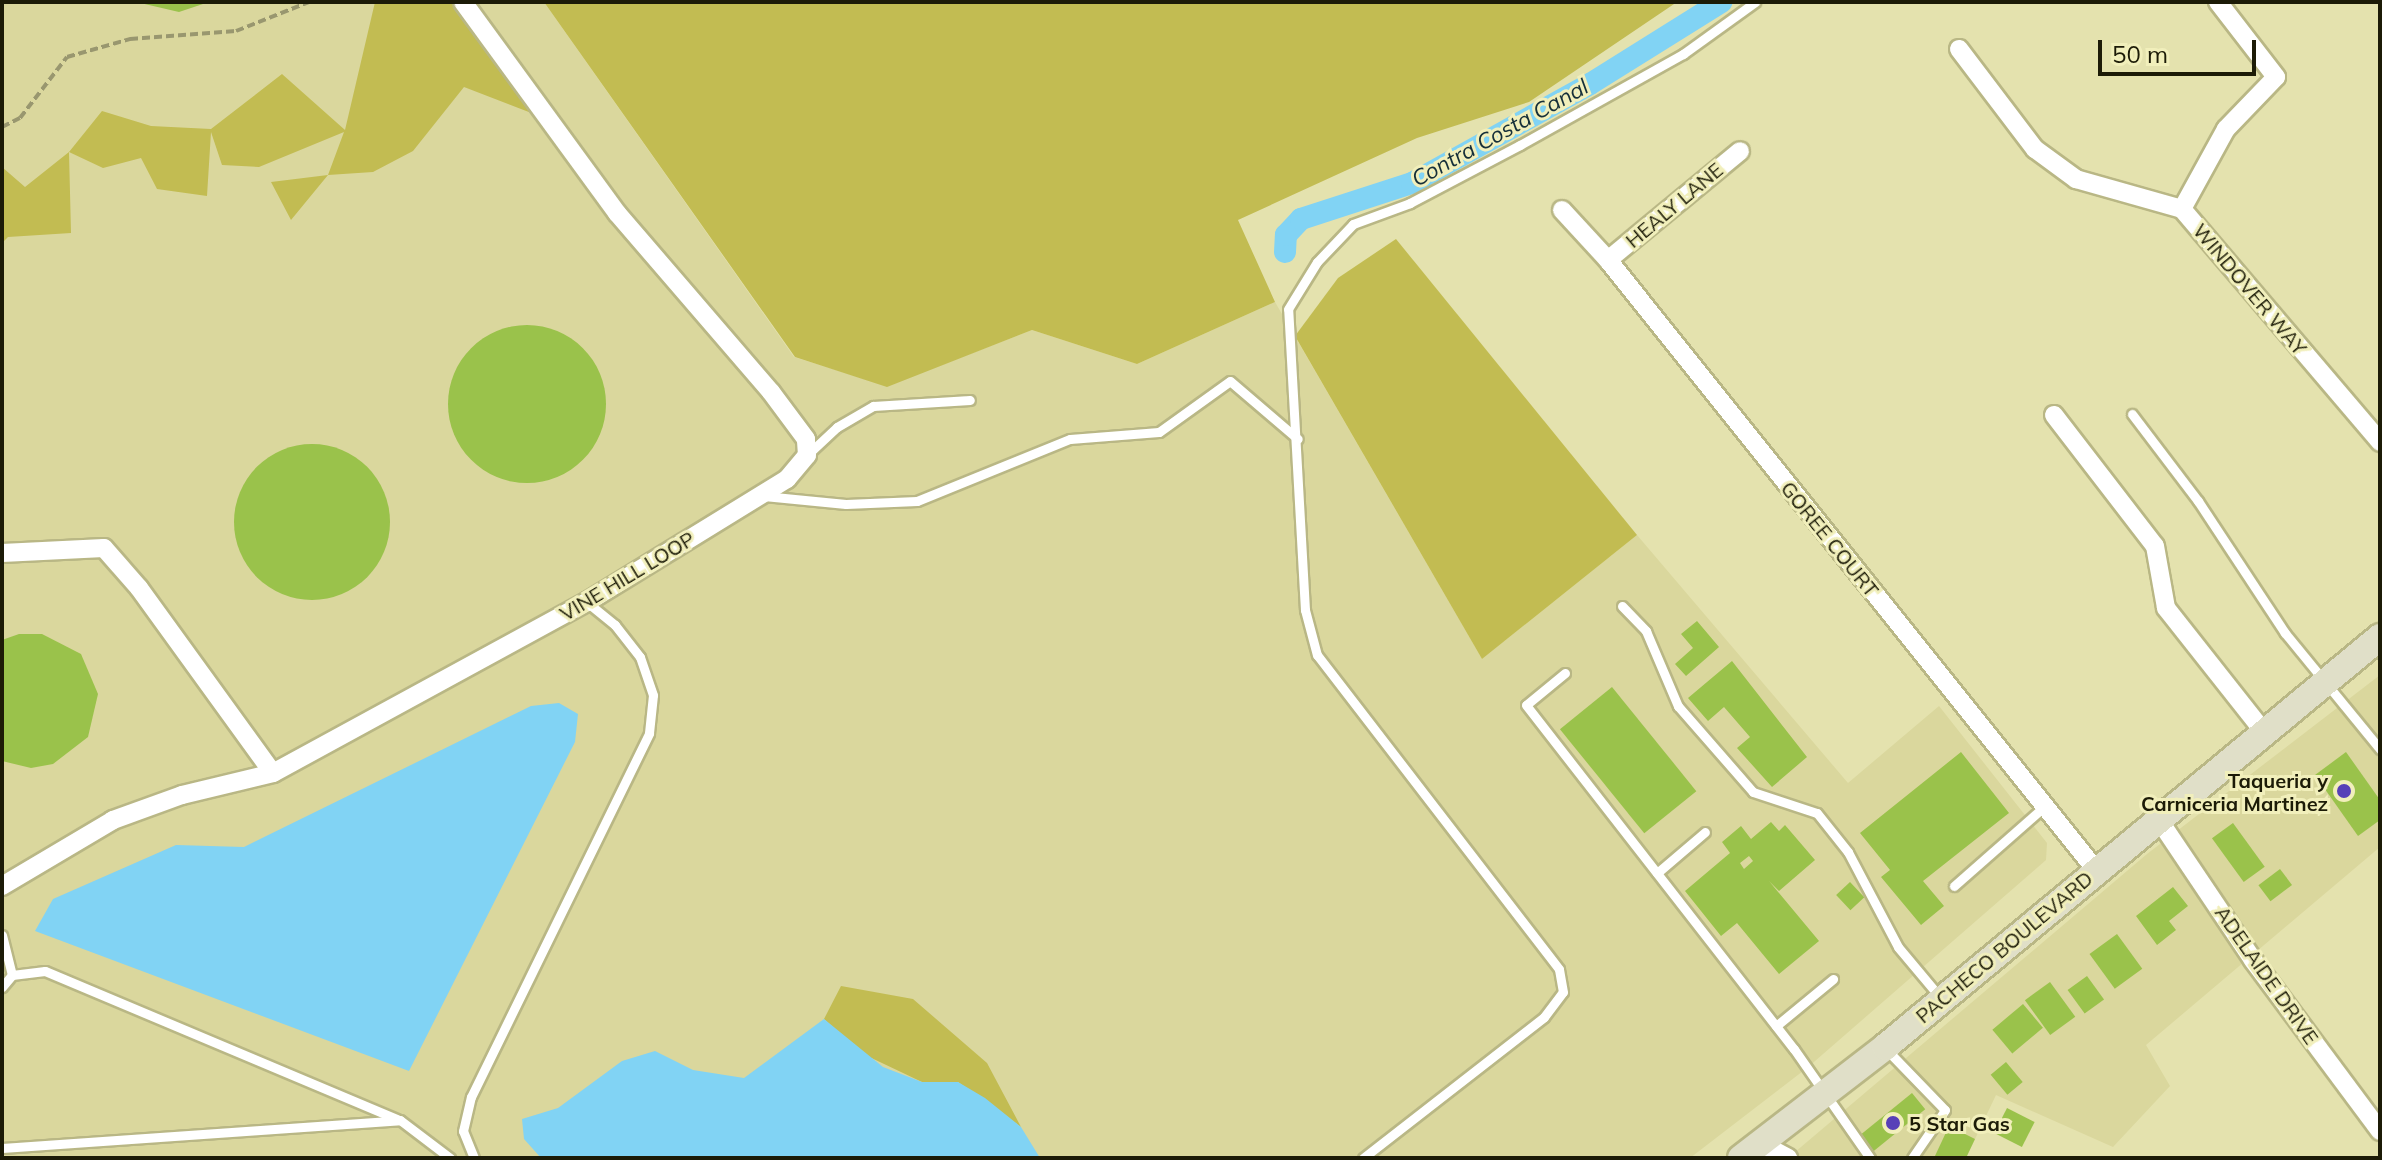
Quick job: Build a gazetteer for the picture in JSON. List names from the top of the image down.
{
  "streets": {
    "main road": ["PACHECO BOULEVARD"],
    "street": [
      "HEALY LANE",
      "WINDOVER WAY",
      "GOREE COURT",
      "VINE HILL LOOP",
      "ADELAIDE DRIVE"
    ]
  },
  "crossings": [
    ["HEALY LANE", "GOREE COURT"],
    ["GOREE COURT", "PACHECO BOULEVARD"],
    ["PACHECO BOULEVARD", "ADELAIDE DRIVE"]
  ],
  "water": ["Contra Costa Canal"],
  "places": ["Taqueria y Carniceria Martinez", "5 Star Gas"],
  "scale_bar": "50 m"
}
